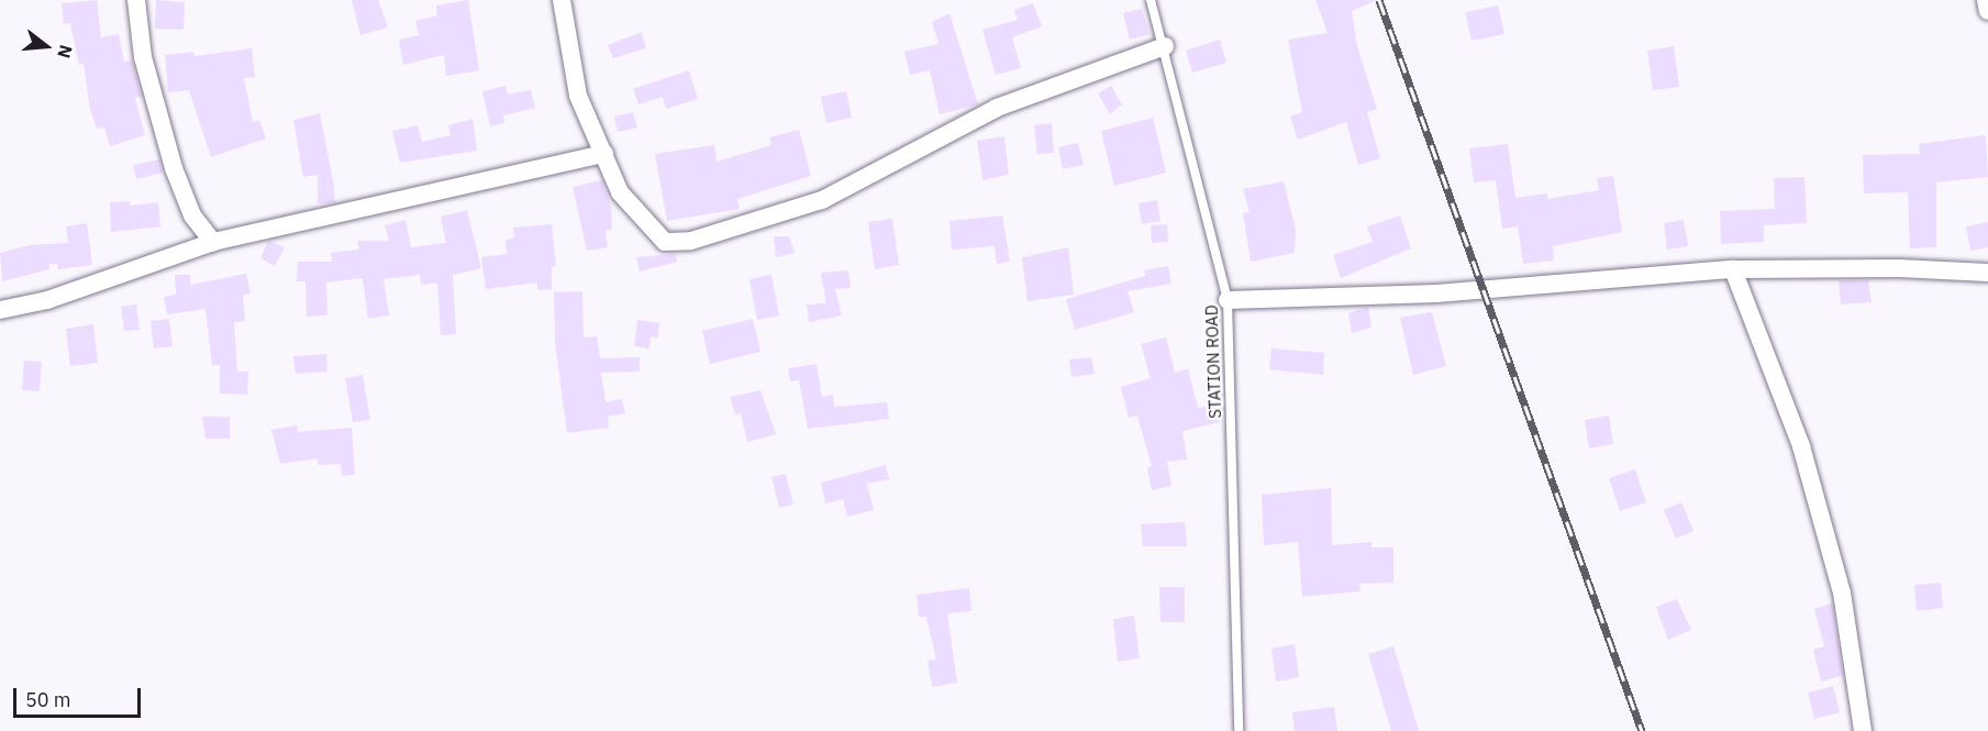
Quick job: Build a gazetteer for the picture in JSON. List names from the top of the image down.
{
  "streets": {
    "lane": ["STATION ROAD"]
  },
  "scale_bar": "50 m",
  "north": "right"
}
